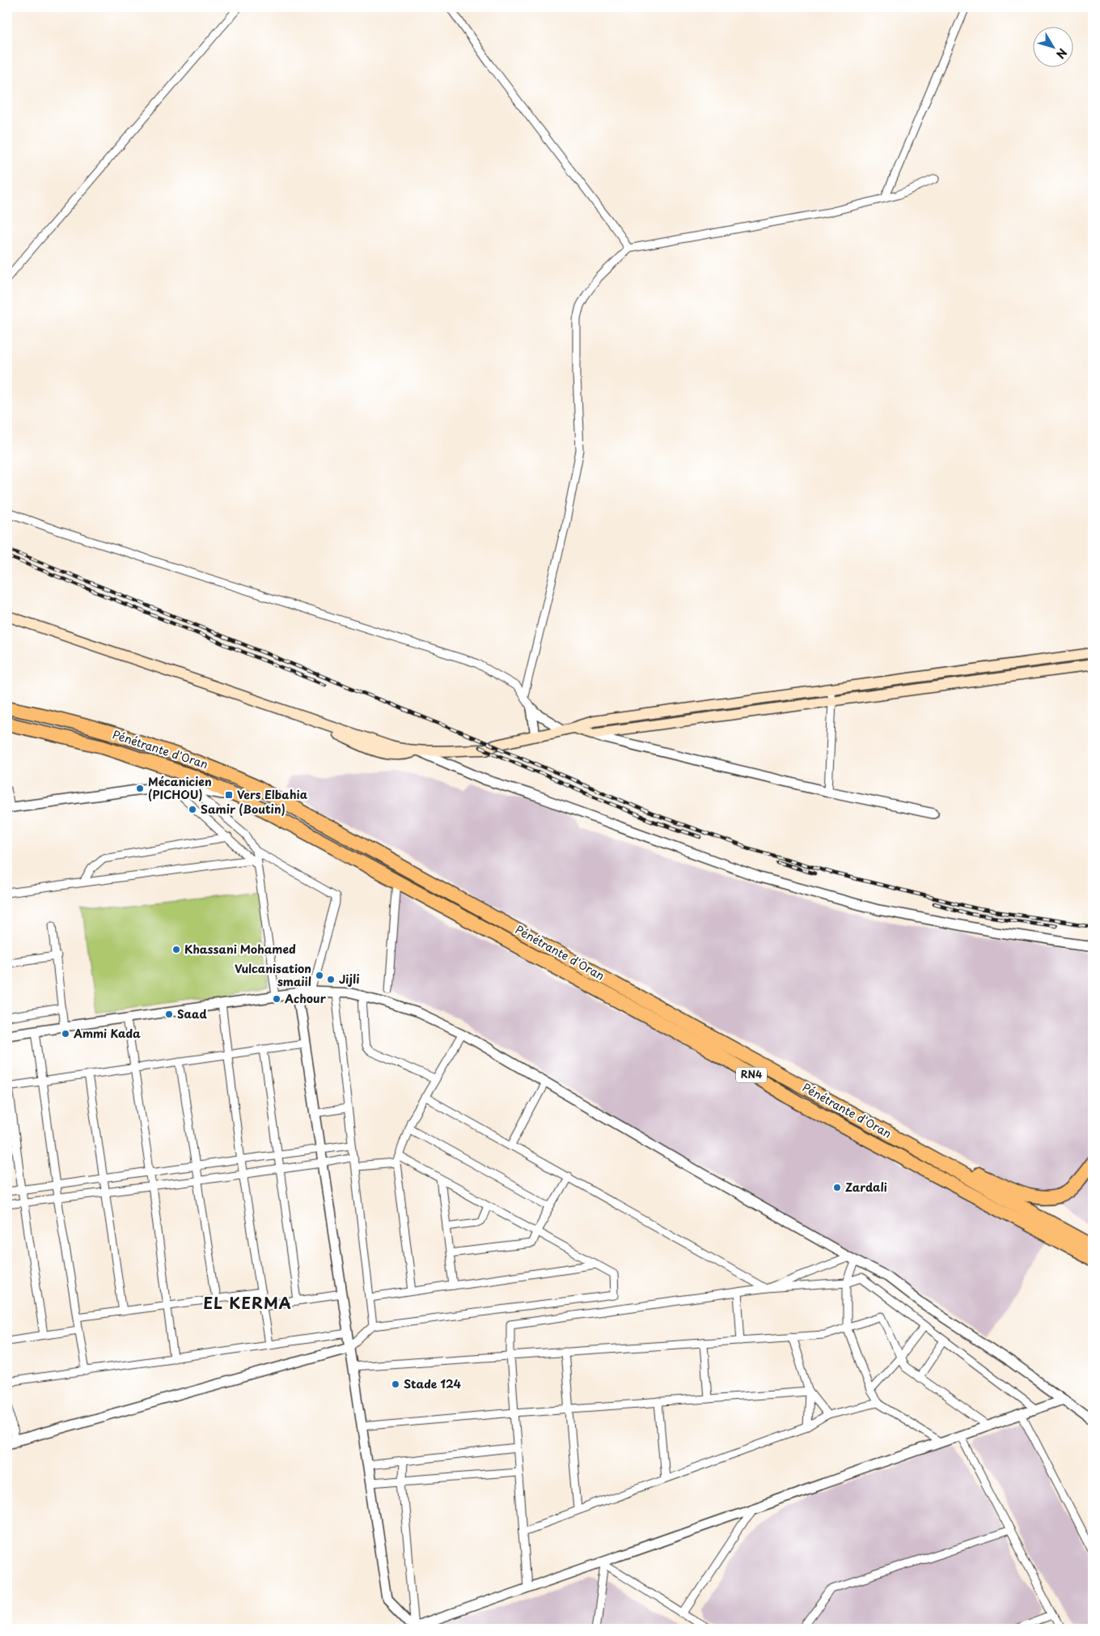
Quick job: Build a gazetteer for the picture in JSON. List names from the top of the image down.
{
  "streets": {
    "highway": ["Pénétrante d'Oran", "RN4"]
  },
  "districts": ["EL KERMA"],
  "places": {
    "other": [
      "Mécanicien (PICHOU)",
      "Samir (Boutin)",
      "Khassani Mohamed",
      "Vulcanisation smaiil",
      "Jijli",
      "Achour",
      "Saad",
      "Ammi Kada",
      "Zardali",
      "Stade 124"
    ],
    "transit": ["Vers Elbahia"]
  },
  "north": "bottom right"
}
